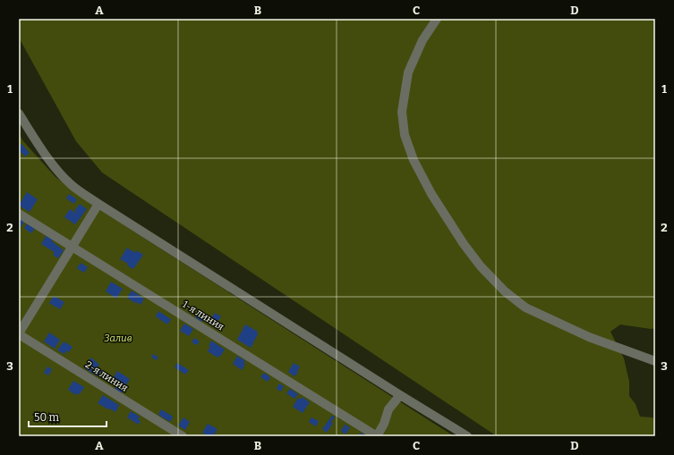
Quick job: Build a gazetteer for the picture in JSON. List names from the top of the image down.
{
  "streets": {
    "street": ["1-я линия", "2-я линия"]
  },
  "parks": ["Залив"],
  "scale_bar": "50 m",
  "grid": {
    "columns": [
      "A",
      "B",
      "C",
      "D"
    ],
    "rows": ["1", "2", "3"]
  }
}
